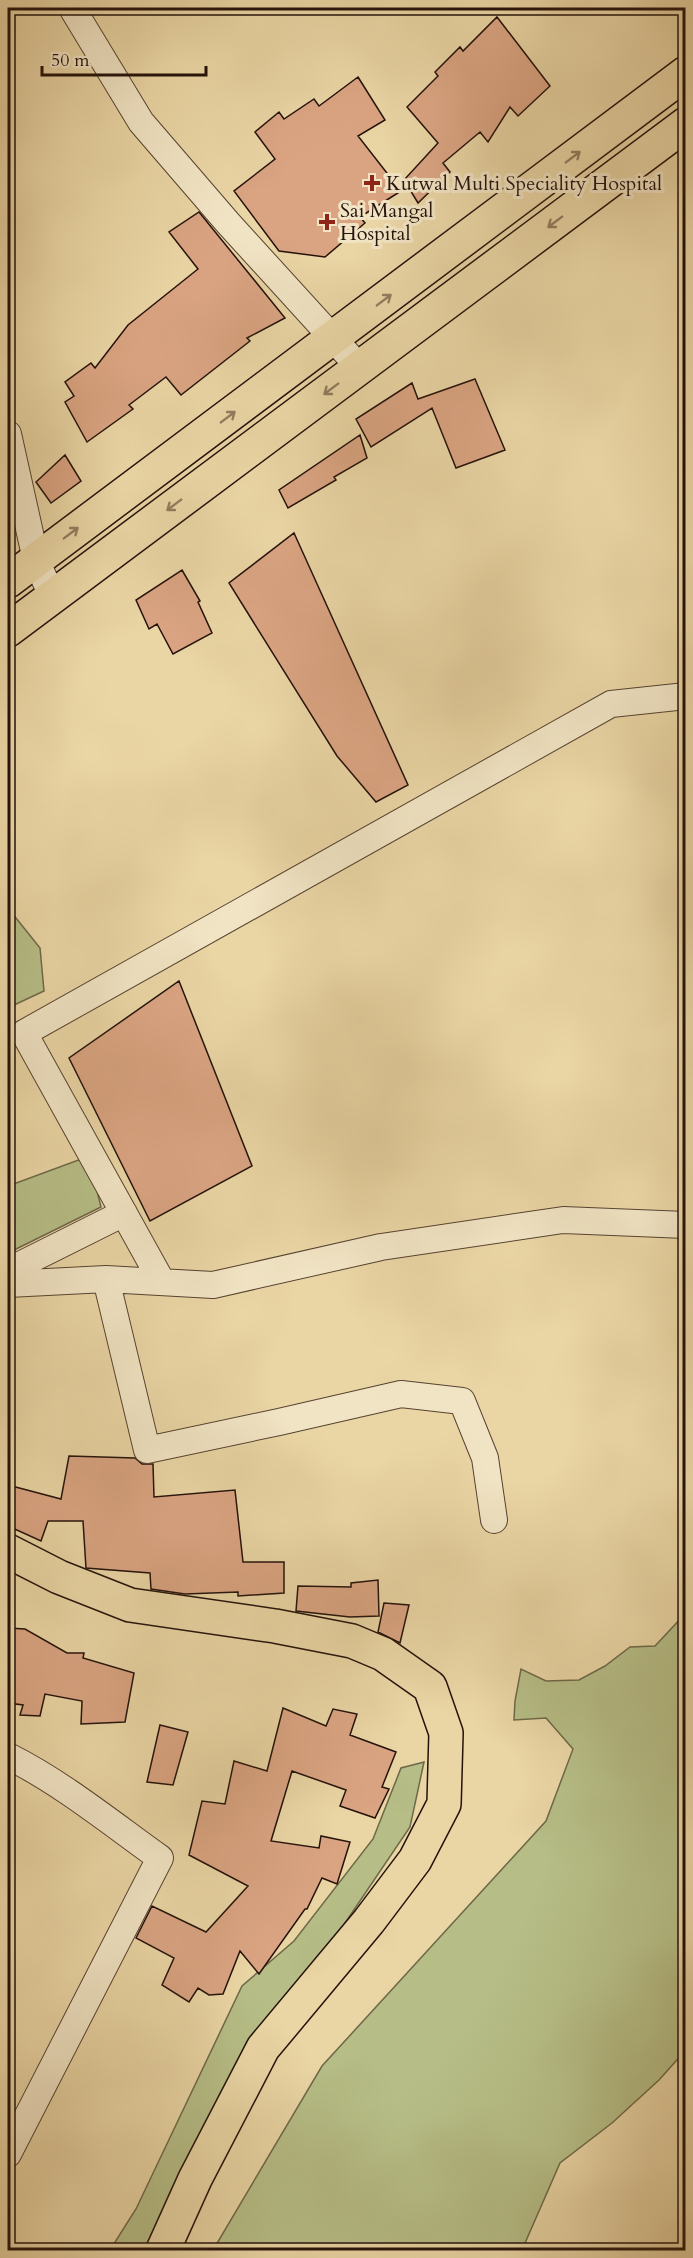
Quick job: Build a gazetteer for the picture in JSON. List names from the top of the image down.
{
  "places": {
    "health": ["Kutwal Multi Speciality Hospital", "Sai Mangal Hospital"]
  },
  "scale_bar": "50 m"
}
